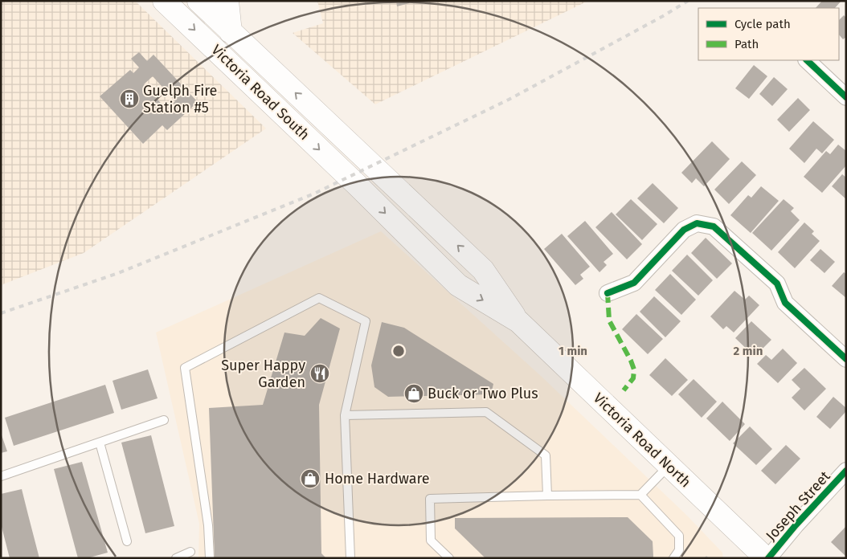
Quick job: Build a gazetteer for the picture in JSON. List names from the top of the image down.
{
  "streets": {
    "main road": ["Victoria Road South", "Victoria Road North"],
    "street": ["Joseph Street"]
  },
  "crossings": [
    ["Victoria Road South", "Victoria Road North"],
    ["Victoria Road North", "Joseph Street"]
  ],
  "places": {
    "building": ["Guelph Fire Station #5"],
    "restaurant": ["Super Happy Garden"],
    "shop": ["Buck or Two Plus", "Home Hardware"]
  },
  "legend": ["Cycle path", "Path"],
  "rings": ["1 min", "2 min"]
}
